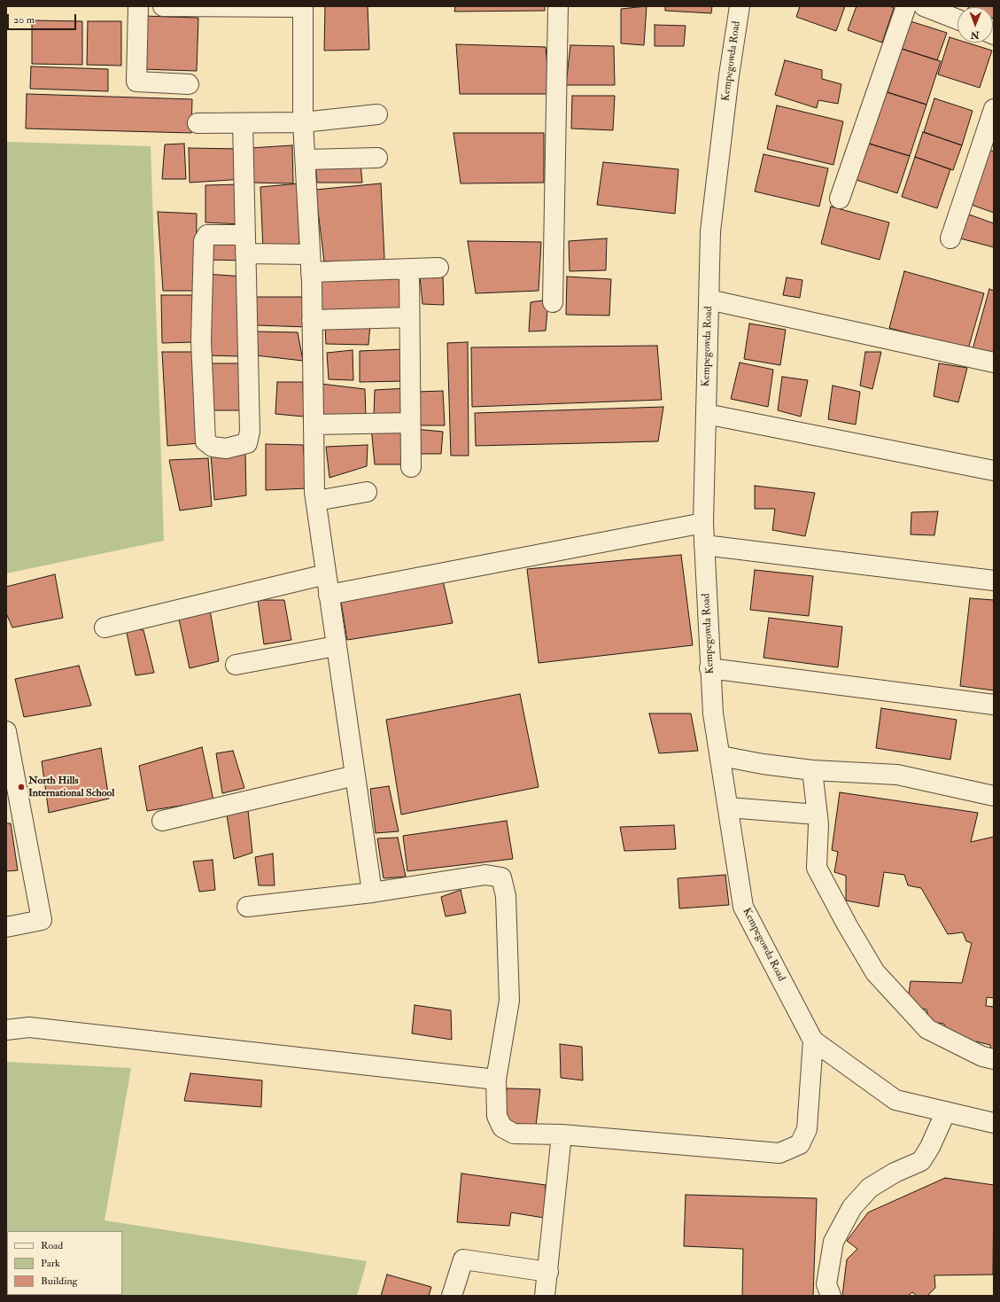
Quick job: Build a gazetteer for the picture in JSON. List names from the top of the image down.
{
  "streets": {
    "street": ["Kempegowda Road"]
  },
  "places": ["North Hills International School"],
  "legend": ["Road", "Park", "Building"],
  "scale_bar": "20 m",
  "north": "bottom"
}
